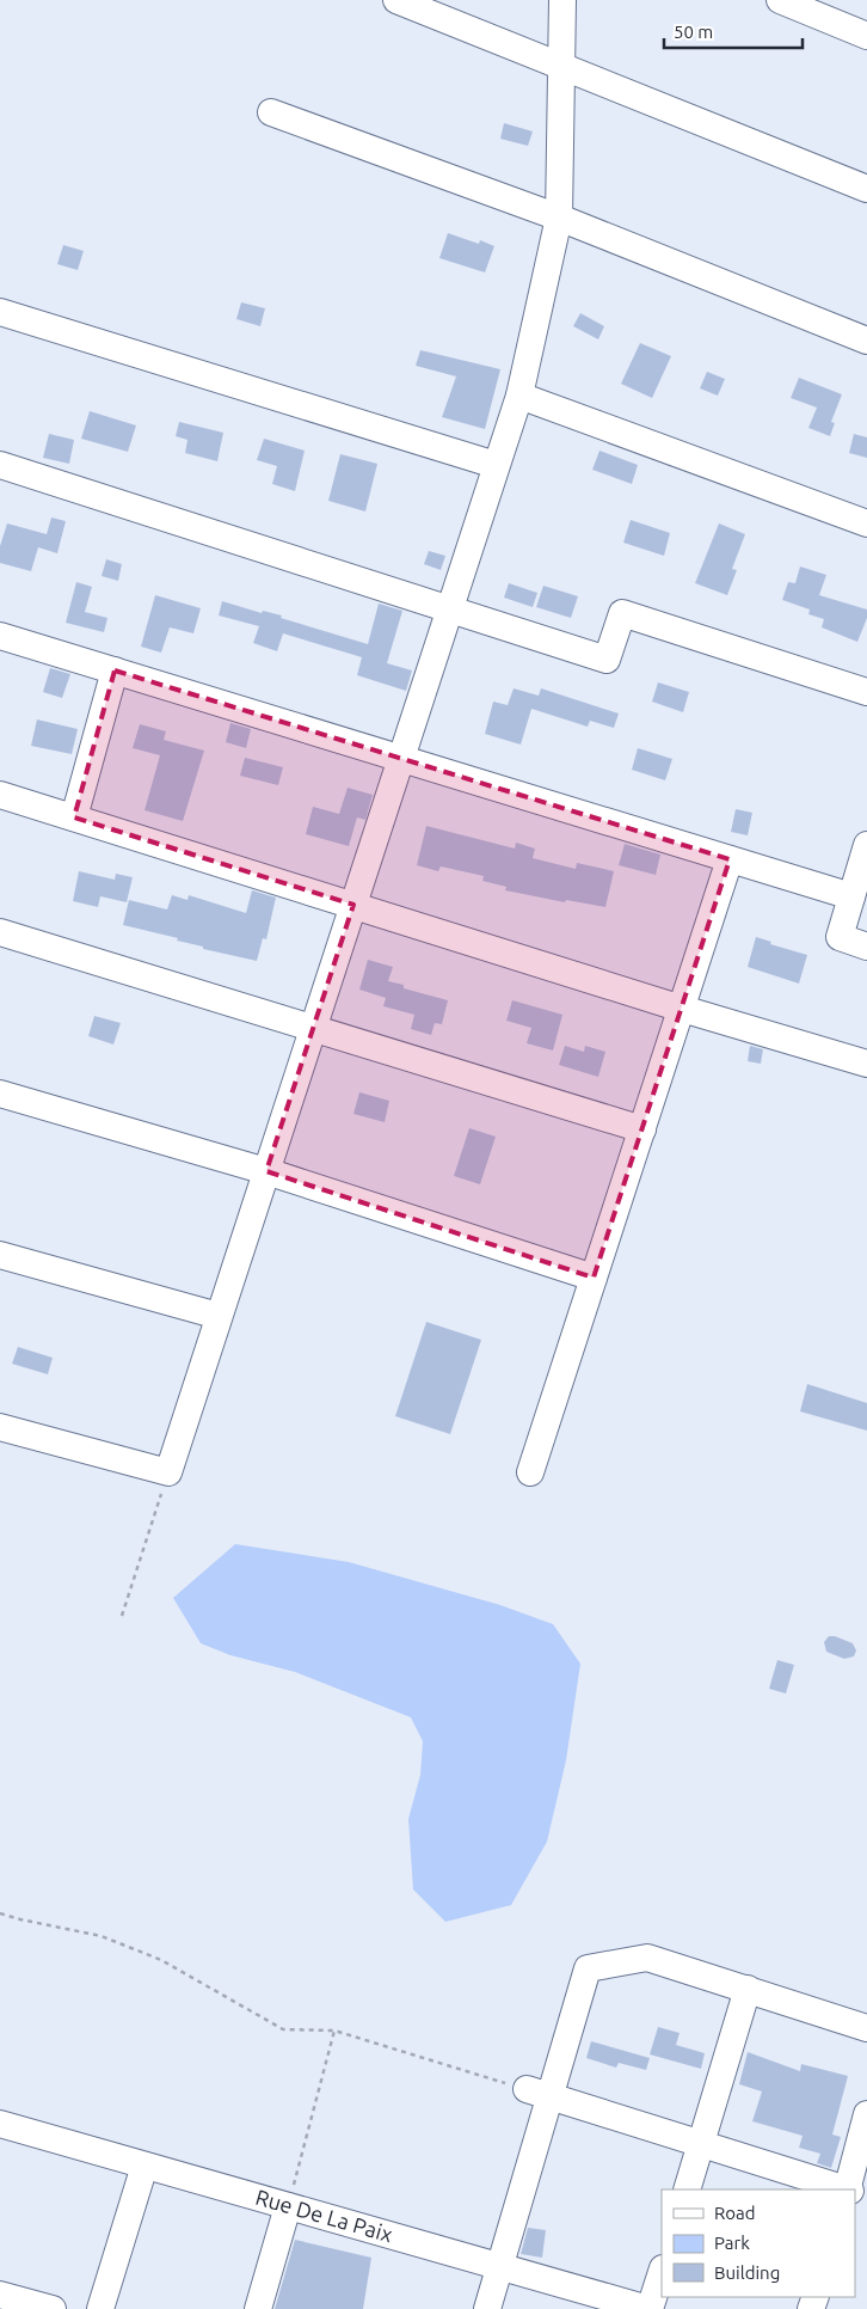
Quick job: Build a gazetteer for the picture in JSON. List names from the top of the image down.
{
  "streets": {
    "street": ["Rue De La Paix"]
  },
  "legend": ["Road", "Park", "Building"],
  "scale_bar": "50 m"
}
